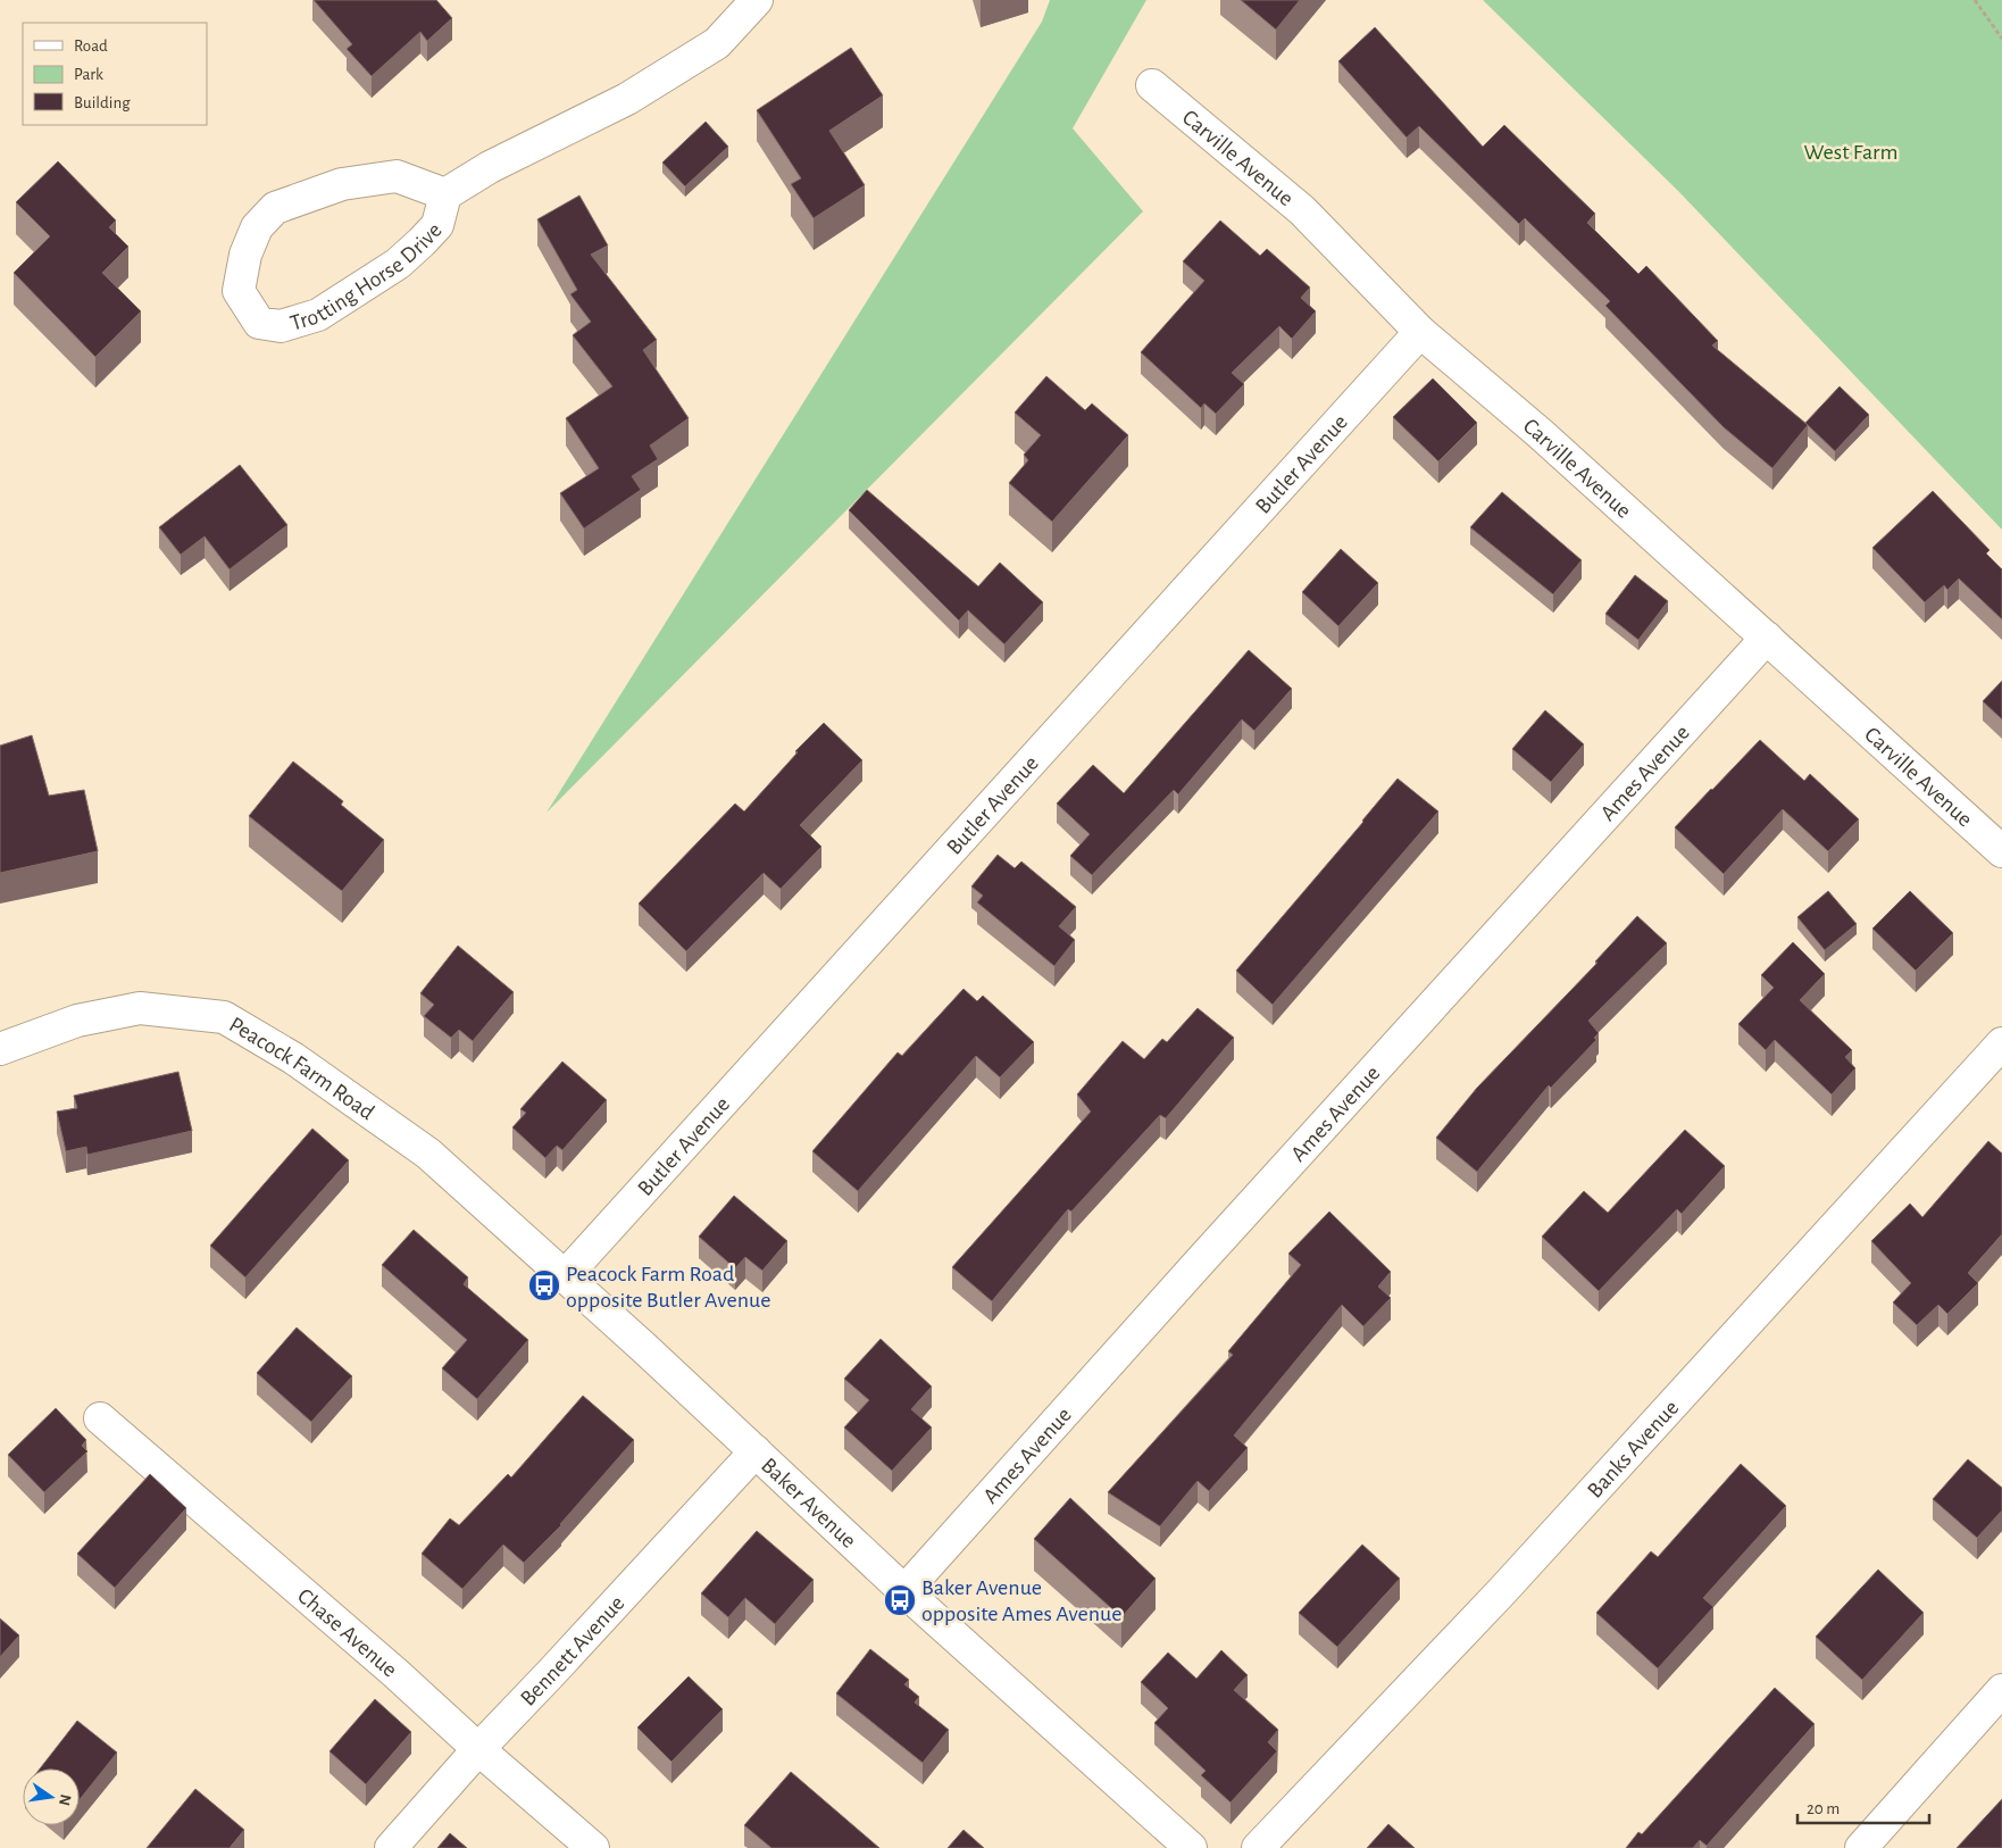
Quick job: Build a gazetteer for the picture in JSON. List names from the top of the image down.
{
  "streets": {
    "street": [
      "Carville Avenue",
      "Trotting Horse Drive",
      "Butler Avenue",
      "Ames Avenue",
      "Peacock Farm Road",
      "Banks Avenue",
      "Baker Avenue",
      "Chase Avenue",
      "Bennett Avenue"
    ]
  },
  "crossings": [
    ["Carville Avenue", "Butler Avenue"],
    ["Carville Avenue", "Ames Avenue"],
    ["Butler Avenue", "Baker Avenue"],
    ["Ames Avenue", "Baker Avenue"],
    ["Peacock Farm Road", "Baker Avenue"],
    ["Baker Avenue", "Bennett Avenue"],
    ["Chase Avenue", "Bennett Avenue"]
  ],
  "parks": ["West Farm"],
  "places": {
    "bus stop": ["Peacock Farm Road opposite Butler Avenue", "Baker Avenue opposite Ames Avenue"]
  },
  "legend": ["Road", "Park", "Building"],
  "scale_bar": "20 m",
  "north": "right"
}
